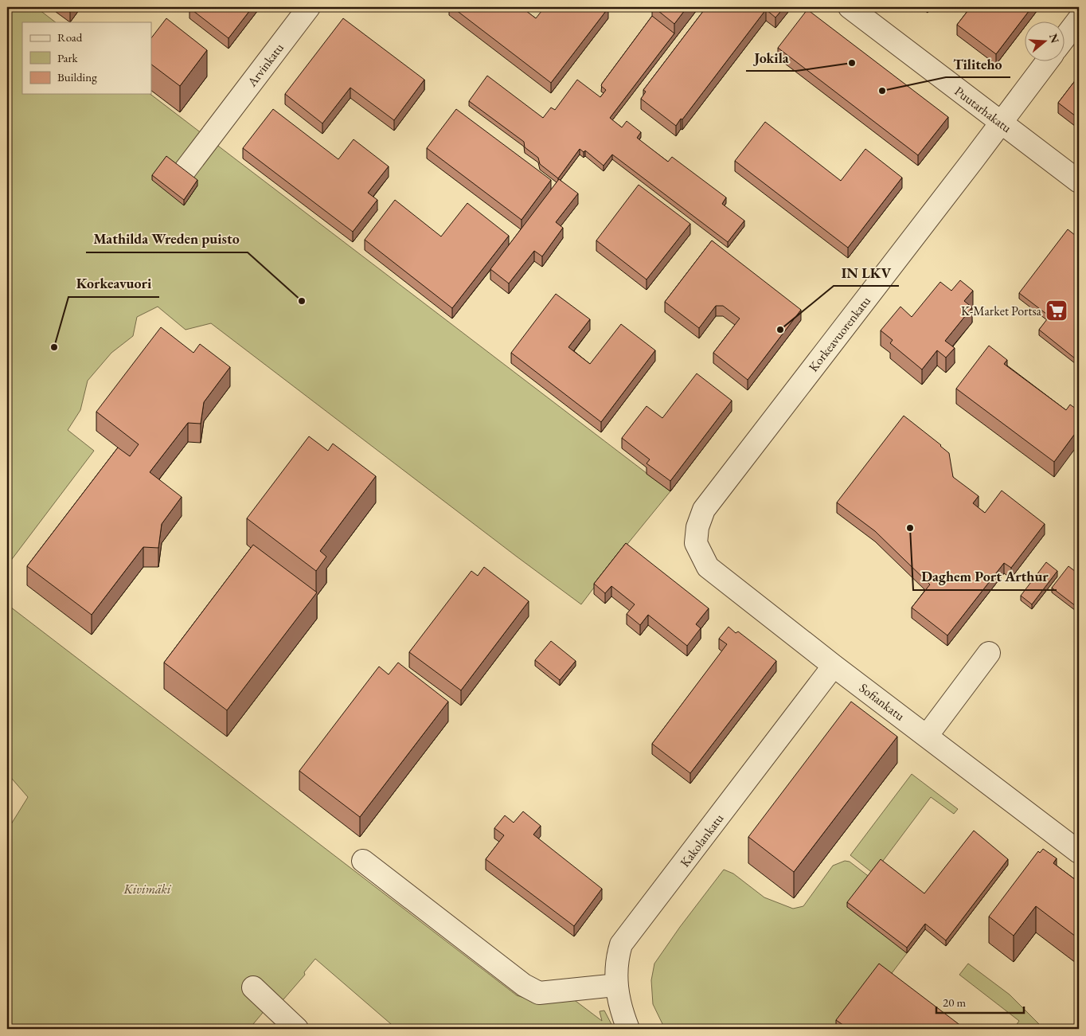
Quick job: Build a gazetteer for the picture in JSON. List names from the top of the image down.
{
  "streets": {
    "street": [
      "Arvinkatu",
      "Puutarhakatu",
      "Korkeavuorenkatu",
      "Sofiankatu",
      "Kakolankatu"
    ]
  },
  "crossings": [
    ["Puutarhakatu", "Korkeavuorenkatu"],
    ["Korkeavuorenkatu", "Sofiankatu"],
    ["Sofiankatu", "Kakolankatu"]
  ],
  "parks": ["Kivimäki"],
  "places": {
    "other": [
      "Jokila",
      "Tiliteho",
      "Mathilda Wreden puisto",
      "IN LKV",
      "Korkeavuori",
      "Daghem Port Arthur"
    ],
    "supermarket": ["K-Market Portsa"]
  },
  "legend": ["Road", "Park", "Building"],
  "scale_bar": "20 m",
  "north": "right"
}
